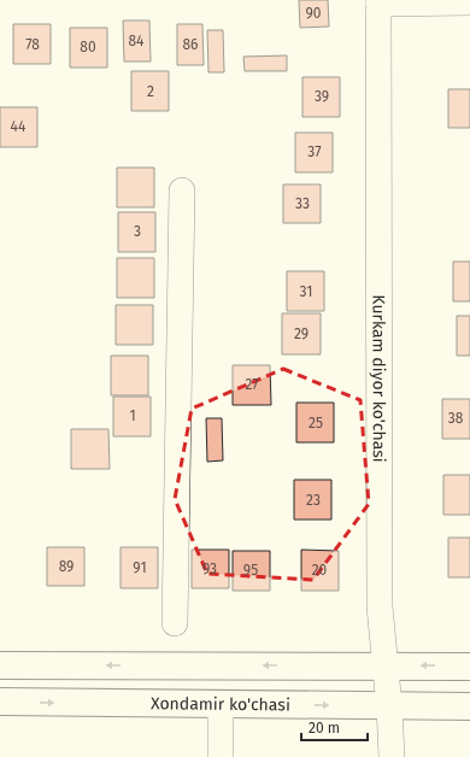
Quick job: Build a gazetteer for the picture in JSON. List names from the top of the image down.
{
  "streets": {
    "main road": ["Xondamir ko'chasi"],
    "street": ["Kurkam diyor ko'chasi"]
  },
  "crossings": [
    ["Kurkam diyor ko'chasi", "Xondamir ko'chasi"]
  ],
  "house_numbers": [
    "90",
    "84",
    "78",
    "86",
    "80",
    "2",
    "39",
    "44",
    "37",
    "33",
    "3",
    "31",
    "29",
    "27",
    "1",
    "38",
    "25",
    "23",
    "89",
    "91",
    "93",
    "95",
    "20"
  ],
  "scale_bar": "20 m"
}
